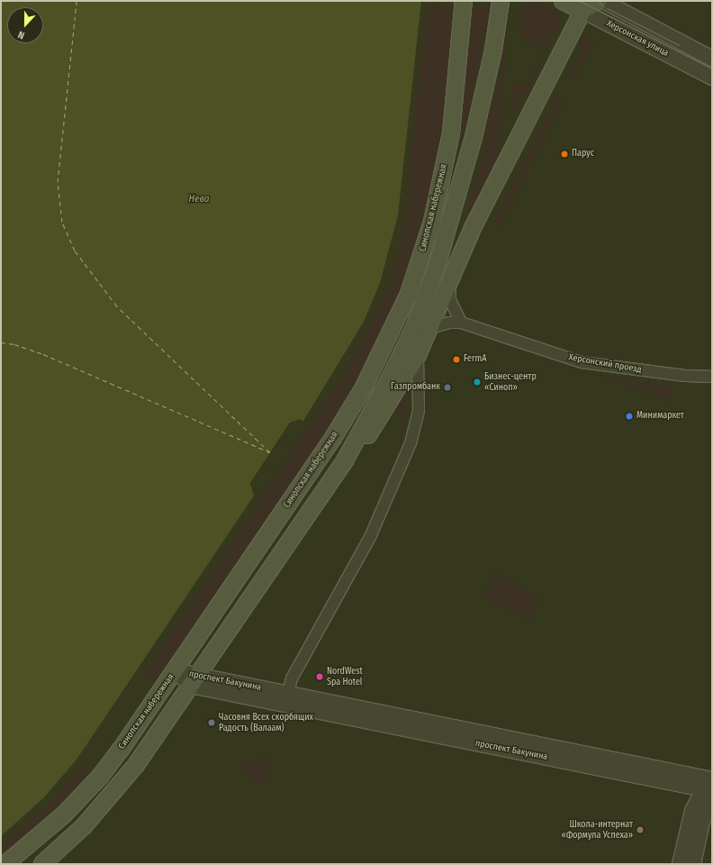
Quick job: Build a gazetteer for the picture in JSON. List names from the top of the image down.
{
  "streets": {
    "main road": ["Херсонская улица", "Синопская набережная"],
    "street": ["Херсонский проезд", "проспект Бакунина"]
  },
  "crossings": [
    ["Херсонская улица", "Синопская набережная"],
    ["Синопская набережная", "Херсонский проезд"],
    ["Синопская набережная", "проспект Бакунина"]
  ],
  "water": ["Нева"],
  "places": [
    "Парус",
    "FermA",
    "Бизнес-центр «Синоп»",
    "Газпромбанк",
    "Минимаркет",
    "NordWest Spa Hotel",
    "Часовня Всех скорбящих Радость (Валаам)",
    "Школа-интернат «Формула Успеха»"
  ],
  "north": "bottom"
}
